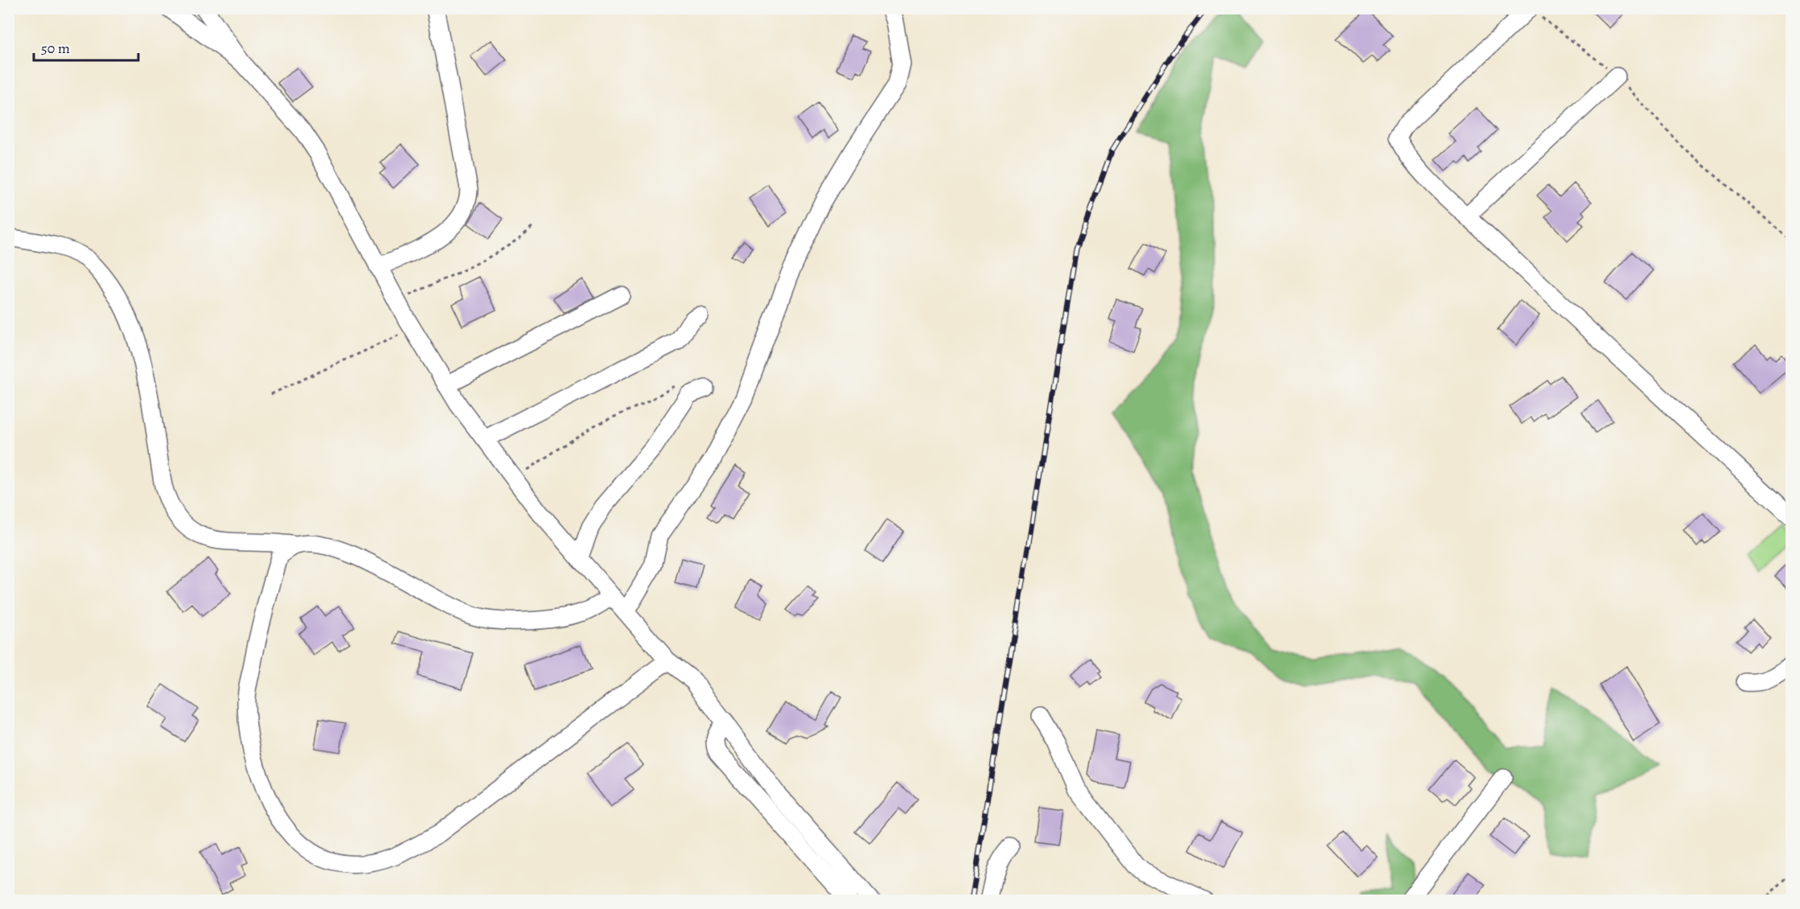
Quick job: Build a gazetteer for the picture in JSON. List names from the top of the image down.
{
  "scale_bar": "50 m"
}
